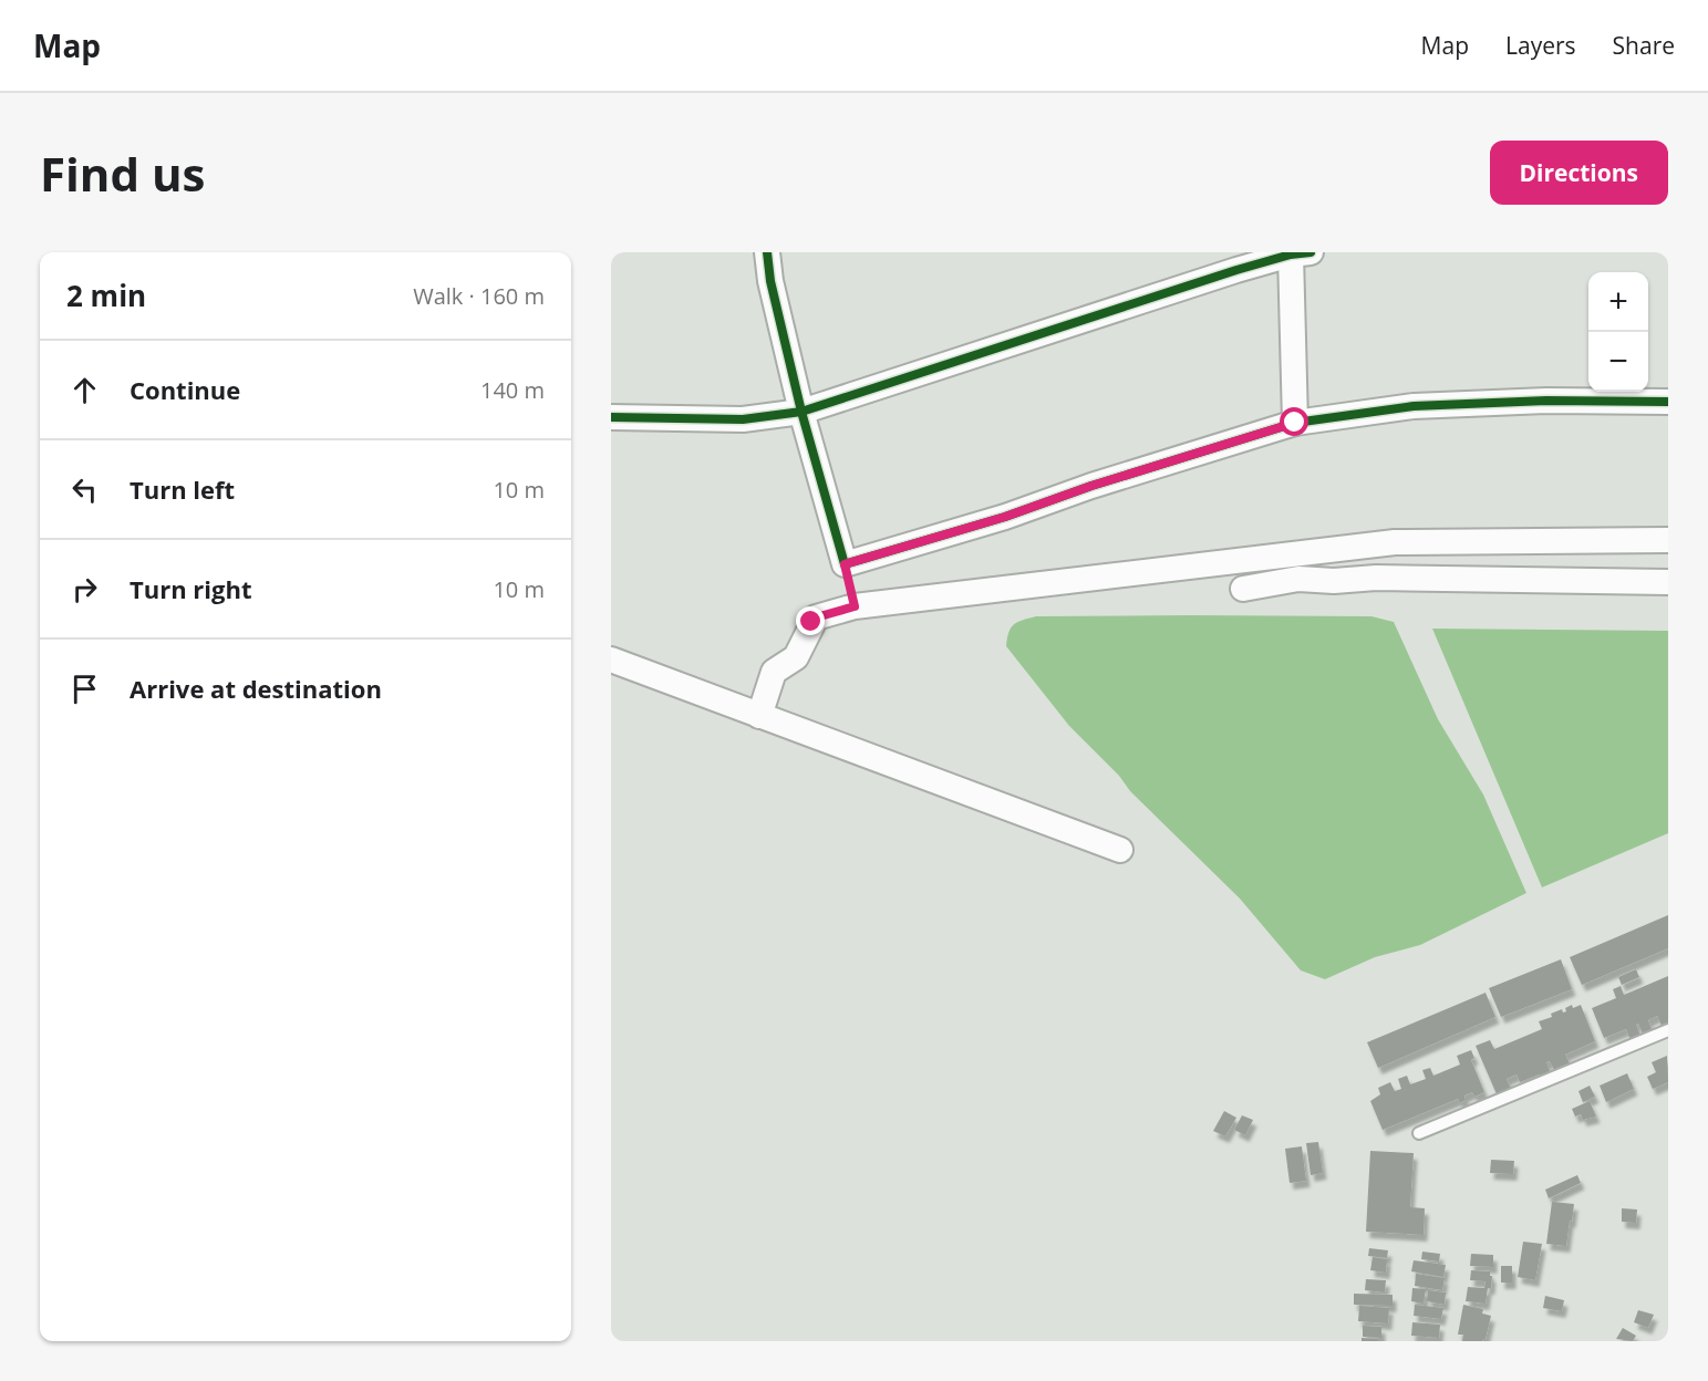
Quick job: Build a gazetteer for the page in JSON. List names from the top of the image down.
{
  "page": {
    "header": "Map",
    "nav": ["Map", "Layers", "Share"],
    "buttons": "Directions",
    "title": "Find us",
    "heading": ["2 min", "Walk · 160 m"],
    "map_buttons": ["+", "−"],
    "list": [
      ["Continue", "140 m"],
      ["Turn left", "10 m"],
      ["Turn right", "10 m"],
      "Arrive at destination"
    ]
  }
}
